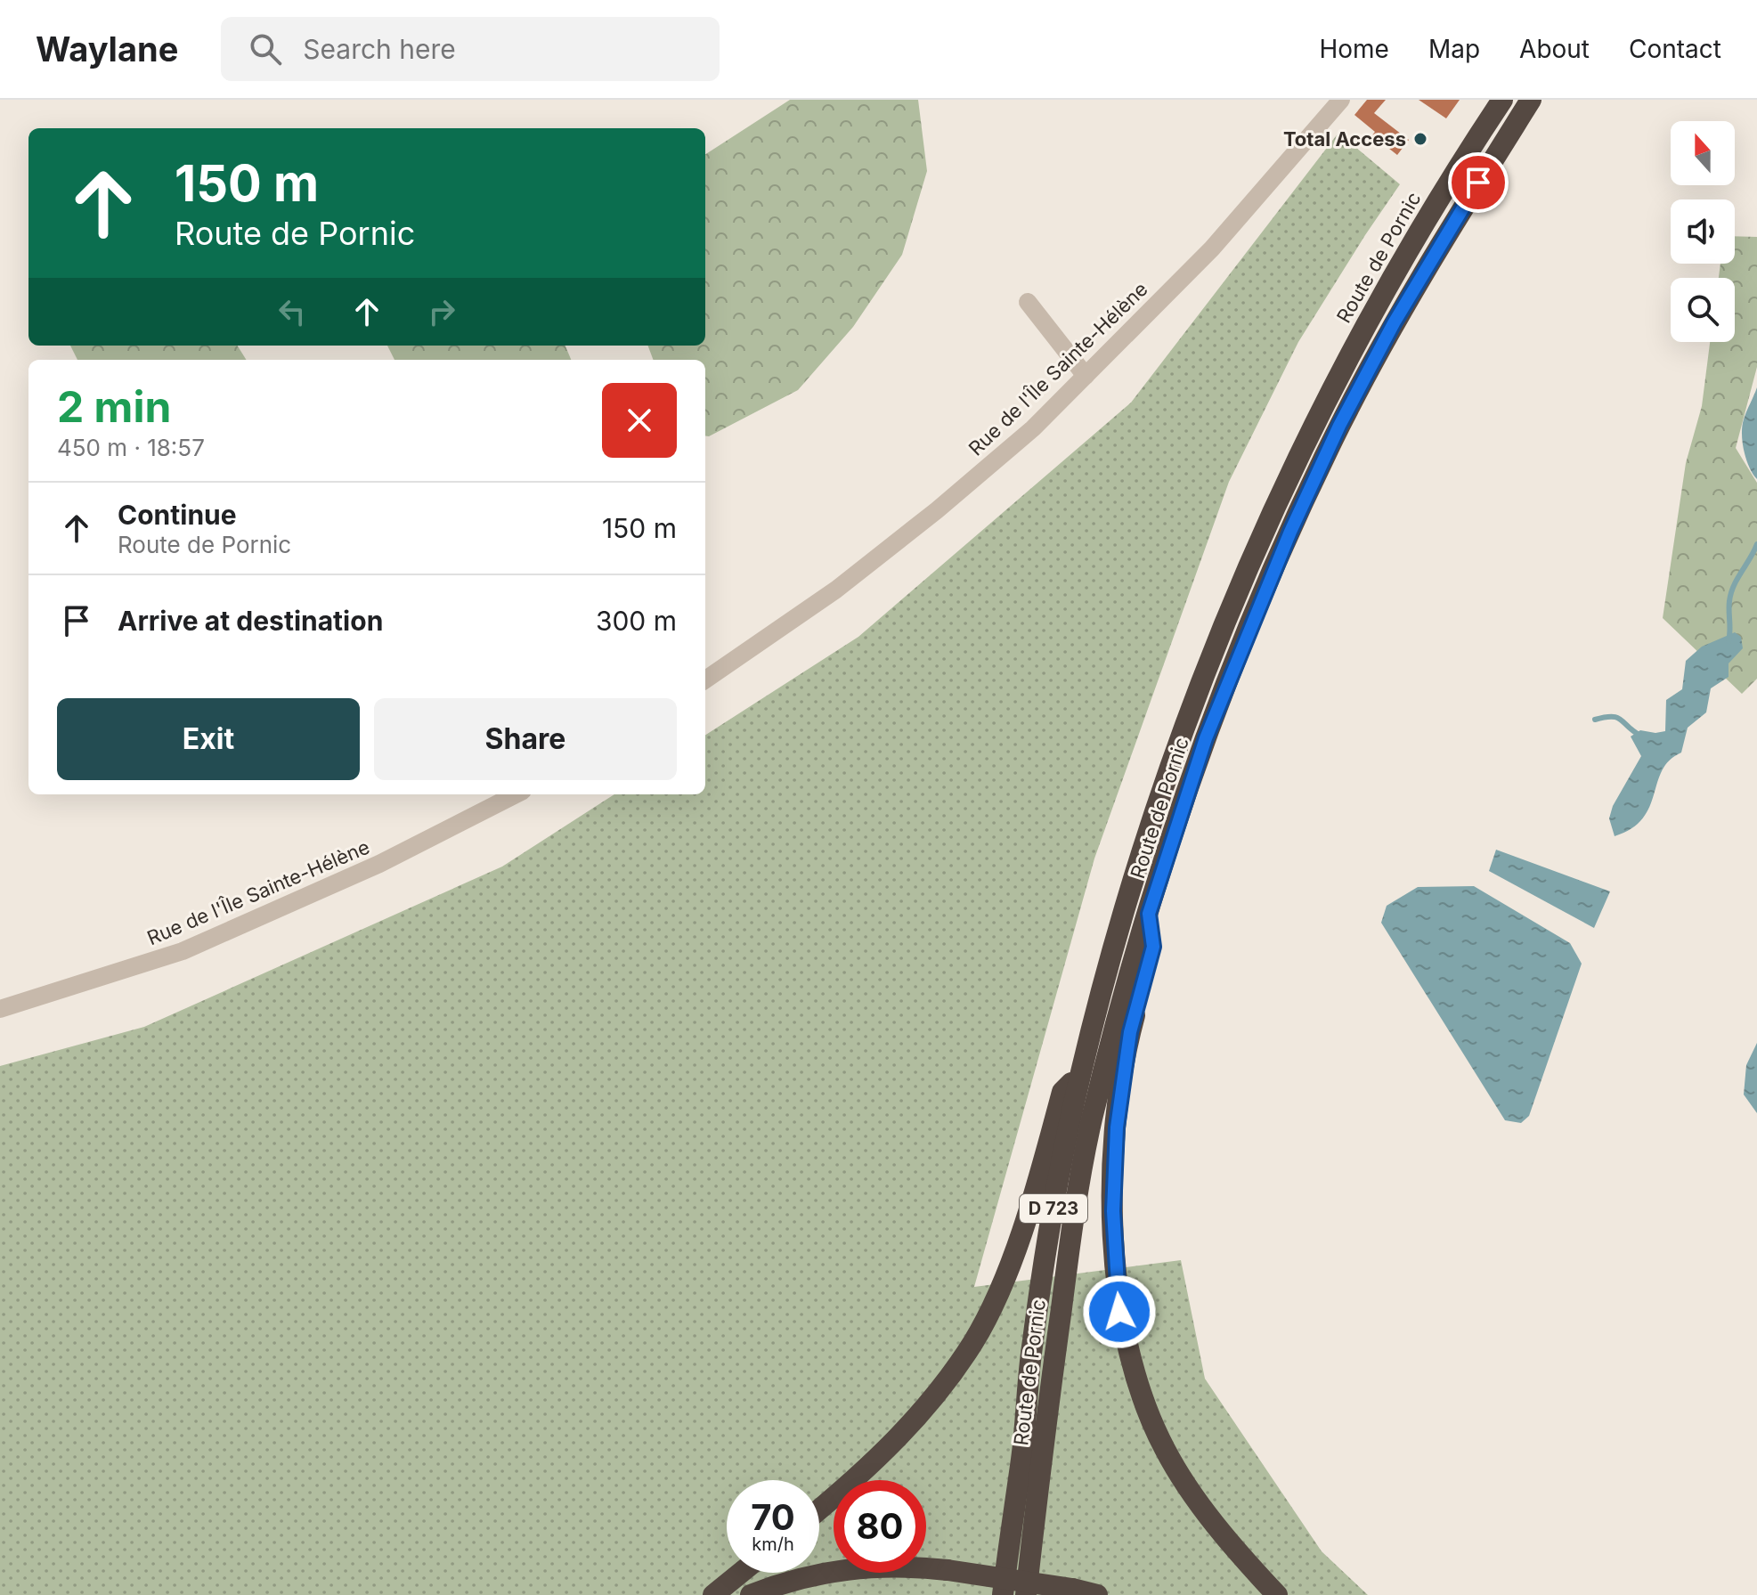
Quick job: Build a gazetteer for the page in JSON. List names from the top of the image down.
{
  "streets": {
    "highway": ["Route de Pornic", "D 723"],
    "street": ["Rue de l'Île Sainte-Hélène"]
  },
  "crossings": [
    ["Route de Pornic", "D 723"]
  ],
  "places": ["Total Access"],
  "north": "top",
  "page": {
    "header": "Waylane",
    "search": "Search here",
    "nav": [
      "Home",
      "Map",
      "About",
      "Contact"
    ],
    "turn": ["150 m", "Route de Pornic"],
    "heading": ["2 min", "450 m · 18:57"],
    "list": [
      {
        "name": "Continue",
        "note": "Route de Pornic",
        "value": "150 m"
      },
      {
        "name": "Arrive at destination",
        "value": "300 m"
      }
    ],
    "buttons": ["Exit", "Share"],
    "speed": "70 km/h",
    "limit": "80"
  }
}
